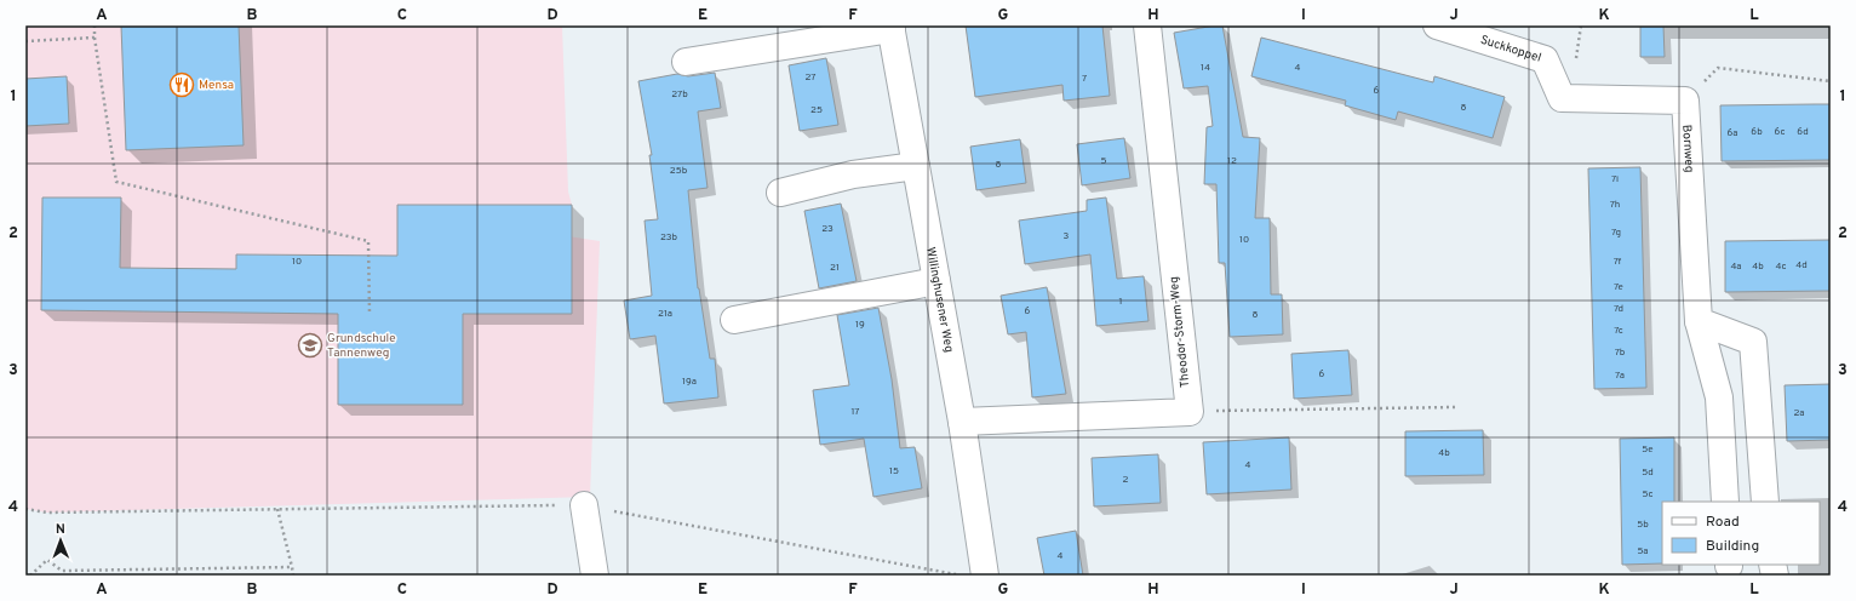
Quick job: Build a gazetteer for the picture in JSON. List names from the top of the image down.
{
  "streets": {
    "street": [
      "Suckkoppel",
      "Bornweg",
      "Willinghusener Weg",
      "Theodor-Storm-Weg"
    ]
  },
  "crossings": [
    ["Suckkoppel", "Bornweg"]
  ],
  "places": {
    "restaurant": ["Mensa"],
    "school or university": ["Grundschule Tannenweg"]
  },
  "house_numbers": [
    "14",
    "4",
    "27",
    "7",
    "6",
    "27b",
    "8",
    "25",
    "6b",
    "6c",
    "6d",
    "6a",
    "5",
    "12",
    "8",
    "25b",
    "7i",
    "7h",
    "23",
    "7g",
    "3",
    "23b",
    "10",
    "10",
    "7f",
    "4d",
    "4a",
    "4b",
    "4c",
    "21",
    "7e",
    "1",
    "7d",
    "6",
    "21a",
    "8",
    "19",
    "7c",
    "7b",
    "6",
    "7a",
    "19a",
    "17",
    "2a",
    "5e",
    "4b",
    "4",
    "15",
    "5d",
    "2",
    "5c",
    "5b",
    "5a",
    "4"
  ],
  "legend": ["Road", "Building"],
  "north": "top",
  "grid": {
    "columns": [
      "A",
      "B",
      "C",
      "D",
      "E",
      "F",
      "G",
      "H",
      "I",
      "J",
      "K",
      "L"
    ],
    "rows": [
      "1",
      "2",
      "3",
      "4"
    ]
  }
}
